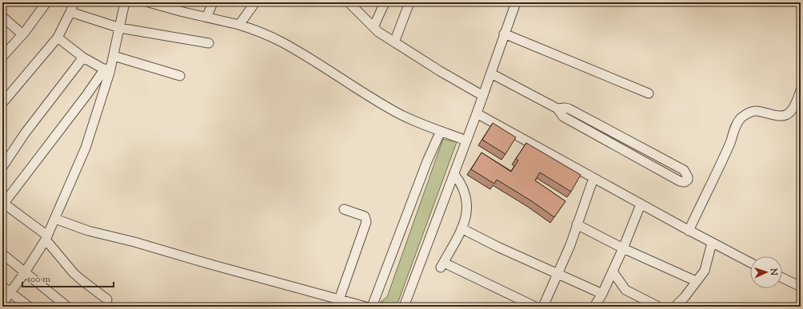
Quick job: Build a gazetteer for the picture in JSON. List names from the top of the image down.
{
  "scale_bar": "100 m",
  "north": "right"
}
